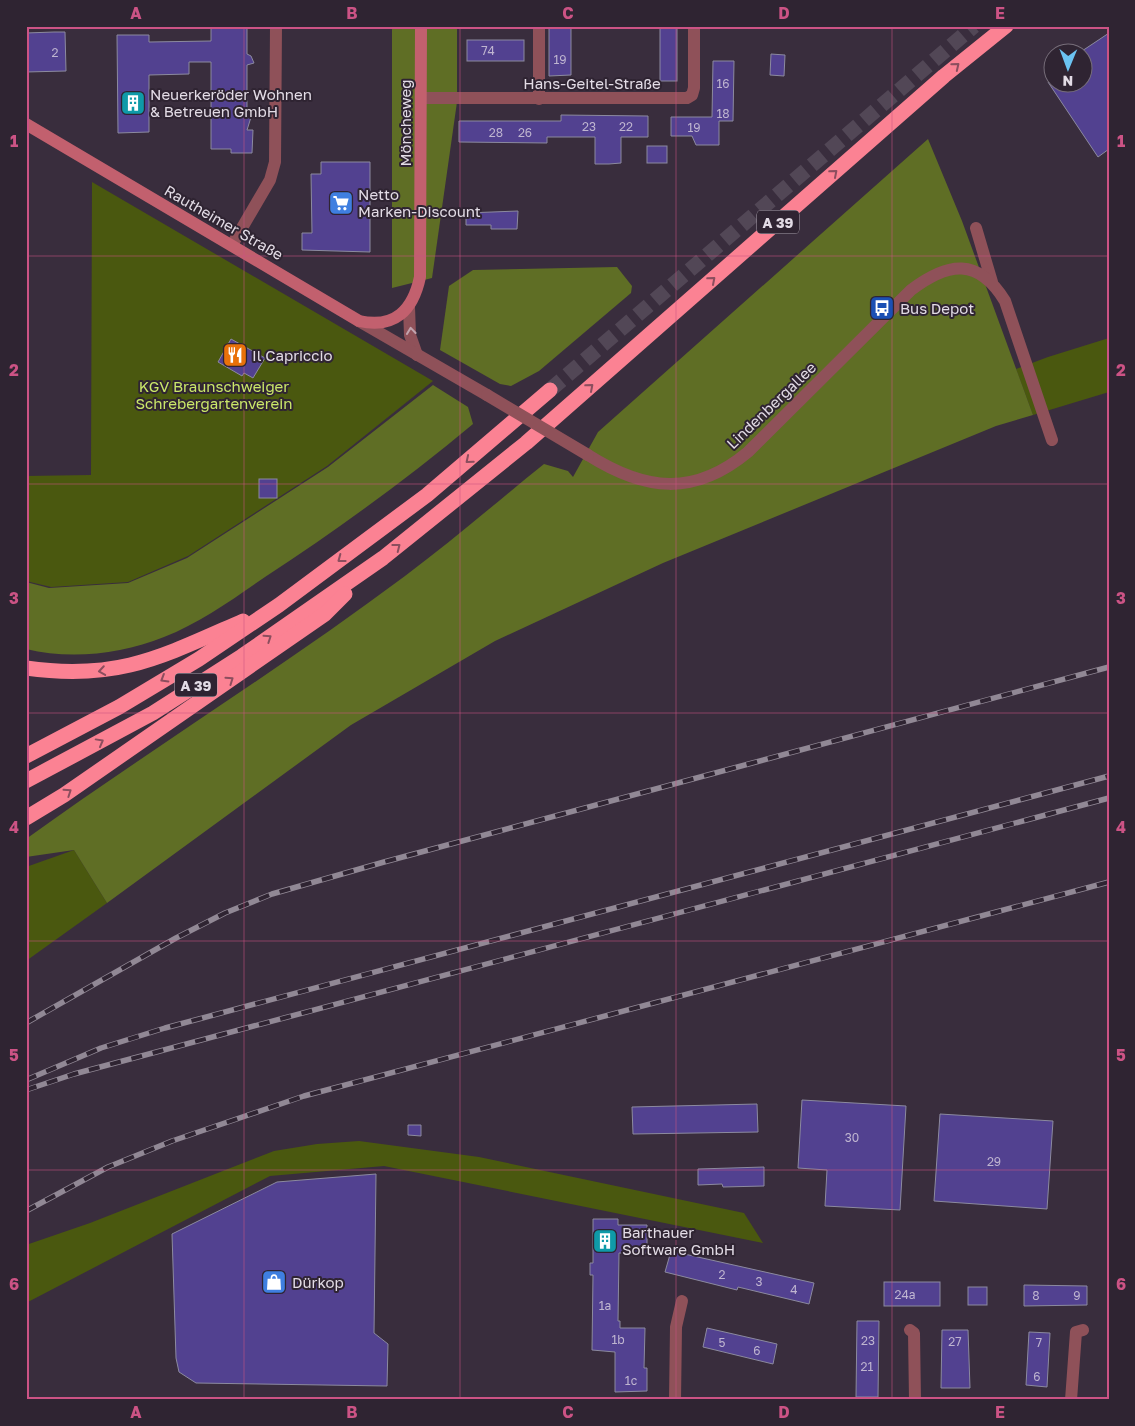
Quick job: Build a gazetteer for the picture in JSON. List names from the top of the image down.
{
  "streets": {
    "highway": ["A 39"],
    "main road": ["Möncheweg", "Rautheimer Straße"],
    "street": ["Hans-Geitel-Straße", "Lindenbergallee"]
  },
  "crossings": [
    ["Hans-Geitel-Straße", "Möncheweg"],
    ["Möncheweg", "Rautheimer Straße"],
    ["Rautheimer Straße", "Lindenbergallee"]
  ],
  "parks": ["KGV Braunschweiger Schrebergartenverein"],
  "places": {
    "building": ["Neuerkeröder Wohnen & Betreuen GmbH", "Barthauer Software GmbH"],
    "supermarket": ["Netto Marken-Discount"],
    "bus stop": ["Bus Depot"],
    "restaurant": ["Il Capriccio"],
    "shop": ["Dürkop"]
  },
  "house_numbers": [
    "74",
    "2",
    "19",
    "16",
    "18",
    "23",
    "22",
    "19",
    "28",
    "26",
    "30",
    "29",
    "2",
    "3",
    "4",
    "24a",
    "8",
    "9",
    "1a",
    "1b",
    "23",
    "27",
    "5",
    "7",
    "6",
    "21",
    "6",
    "1c"
  ],
  "north": "bottom",
  "grid": {
    "columns": [
      "A",
      "B",
      "C",
      "D",
      "E"
    ],
    "rows": [
      "1",
      "2",
      "3",
      "4",
      "5",
      "6"
    ]
  }
}
